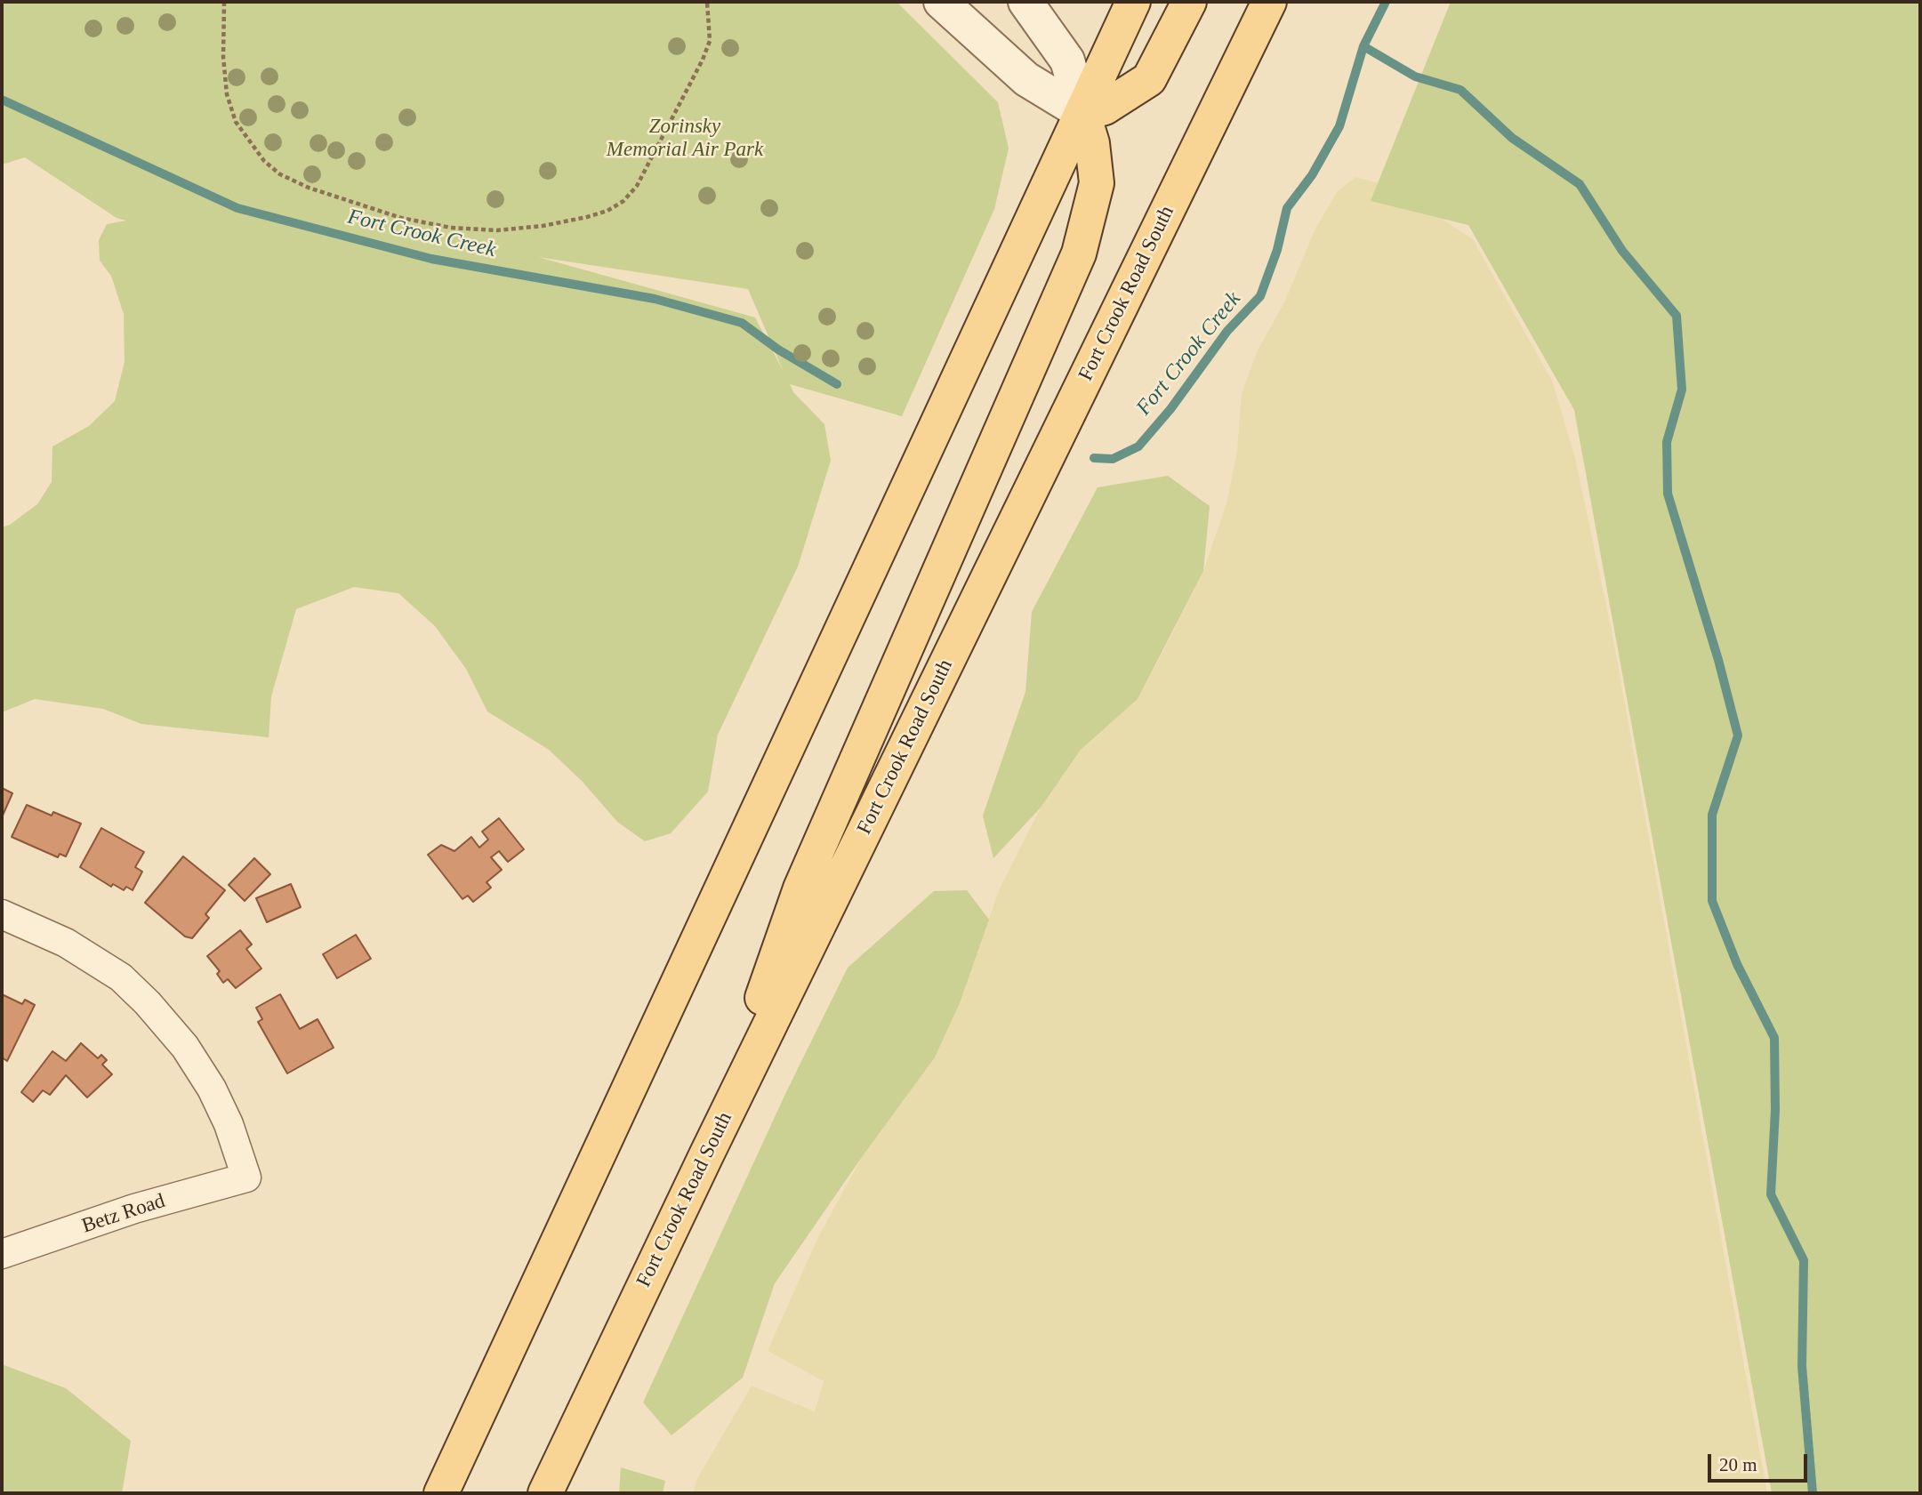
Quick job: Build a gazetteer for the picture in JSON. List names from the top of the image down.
{
  "streets": {
    "main road": ["Fort Crook Road South"],
    "street": ["Betz Road"]
  },
  "water": ["Fort Crook Creek"],
  "parks": ["Zorinsky Memorial Air Park"],
  "scale_bar": "20 m"
}
